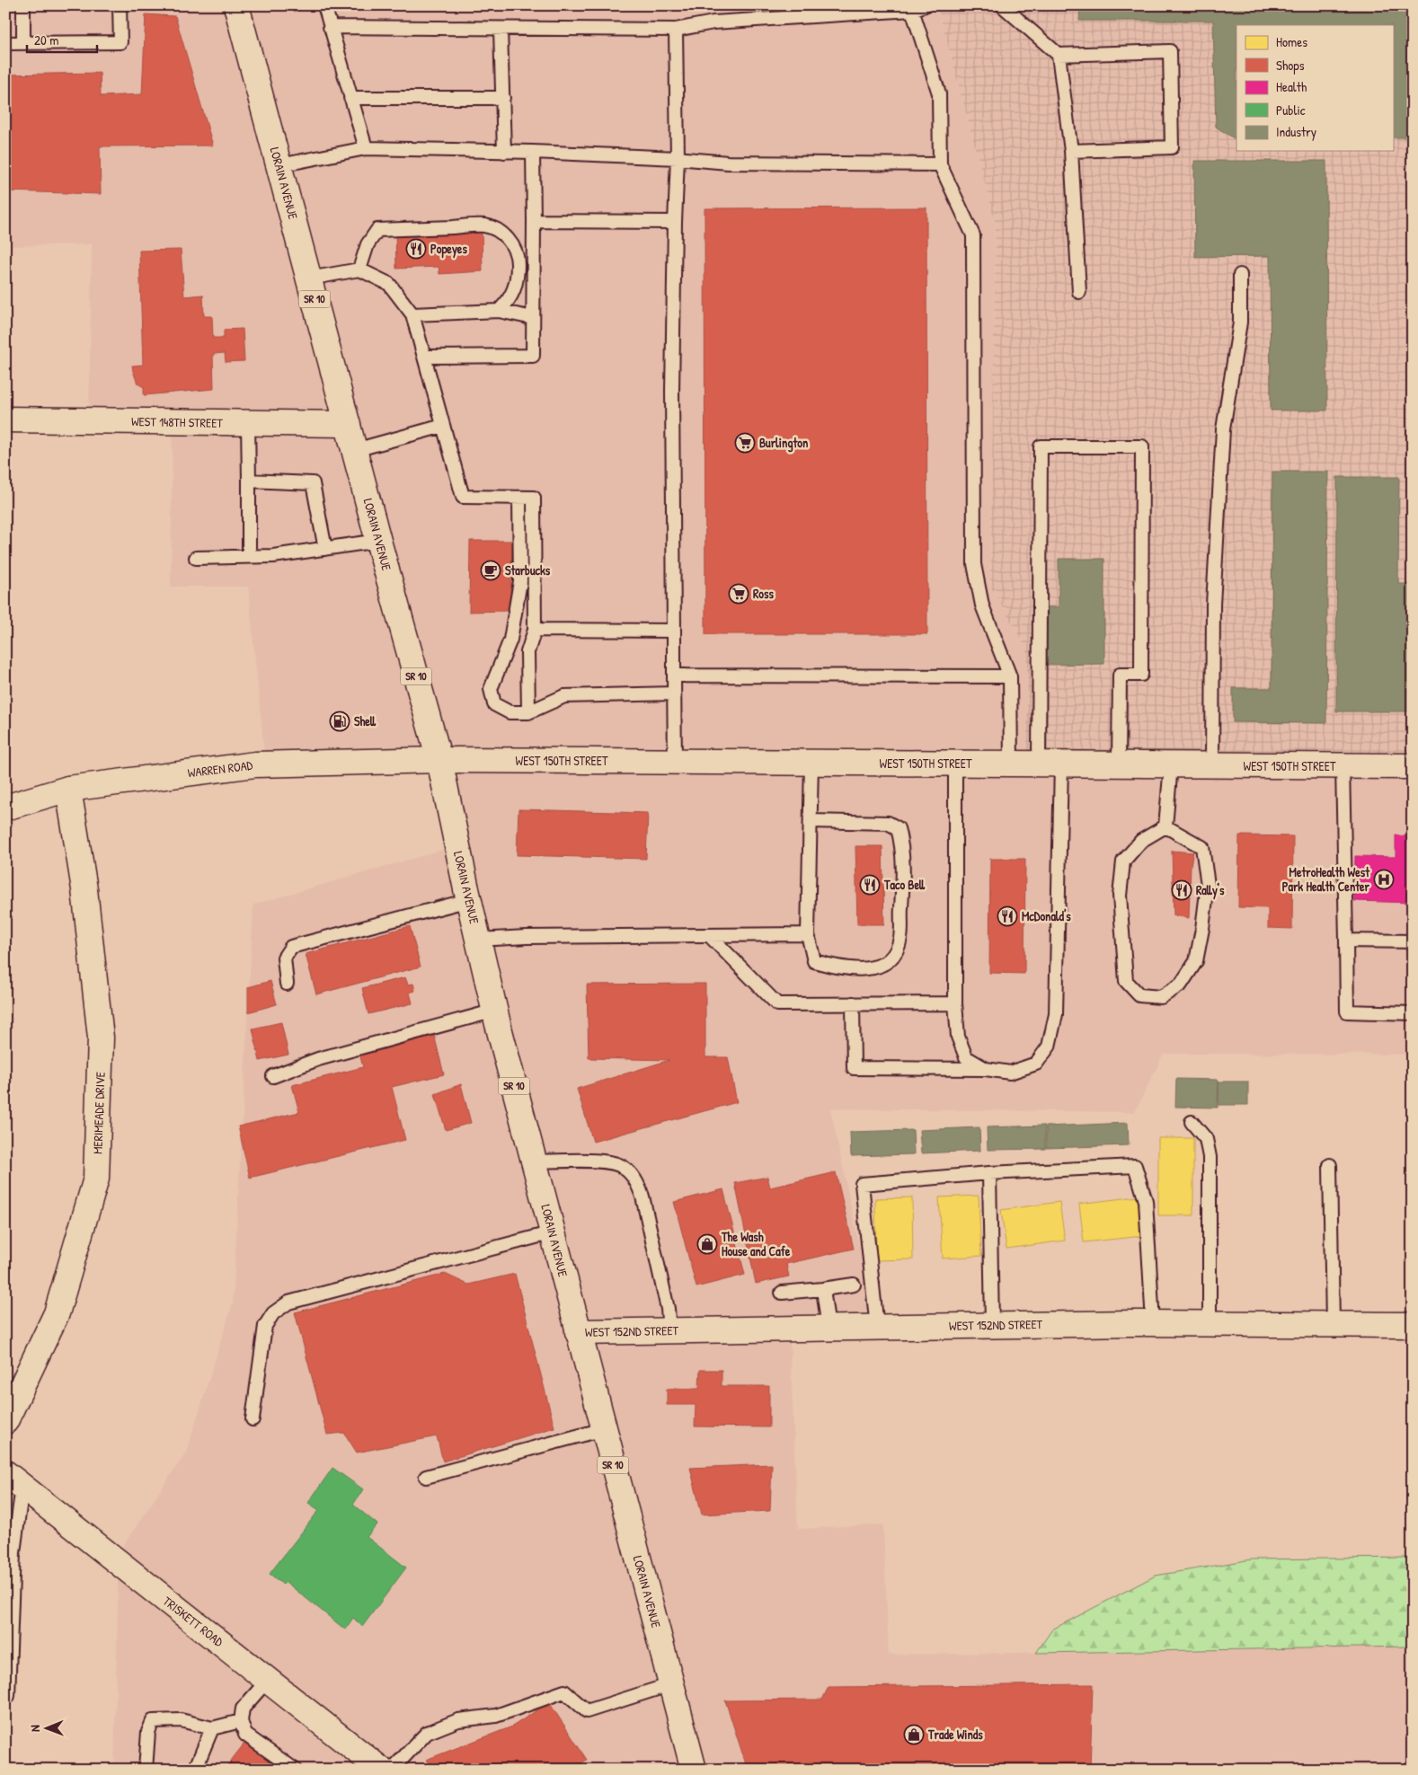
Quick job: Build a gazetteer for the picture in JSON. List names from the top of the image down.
{
  "streets": {
    "main road": [
      "LORAIN AVENUE",
      "SR 10",
      "WEST 148TH STREET",
      "WEST 150TH STREET",
      "WARREN ROAD",
      "MERIMEADE DRIVE",
      "WEST 152ND STREET",
      "TRISKETT ROAD"
    ]
  },
  "crossings": [
    ["LORAIN AVENUE", "WEST 148TH STREET"],
    ["LORAIN AVENUE", "WEST 150TH STREET"],
    ["LORAIN AVENUE", "WARREN ROAD"],
    ["LORAIN AVENUE", "WEST 152ND STREET"],
    ["WEST 150TH STREET", "WARREN ROAD"],
    ["WARREN ROAD", "MERIMEADE DRIVE"]
  ],
  "places": {
    "restaurant": [
      "Popeyes",
      "Taco Bell",
      "Rally's",
      "McDonald's"
    ],
    "supermarket": ["Burlington", "Ross"],
    "cafe": ["Starbucks"],
    "fuel station": ["Shell"],
    "hospital": ["MetroHealth West Park Health Center"],
    "shop": ["The Wash House and Cafe", "Trade Winds"]
  },
  "legend": [
    "Homes",
    "Shops",
    "Health",
    "Public",
    "Industry"
  ],
  "scale_bar": "20 m",
  "north": "left"
}
